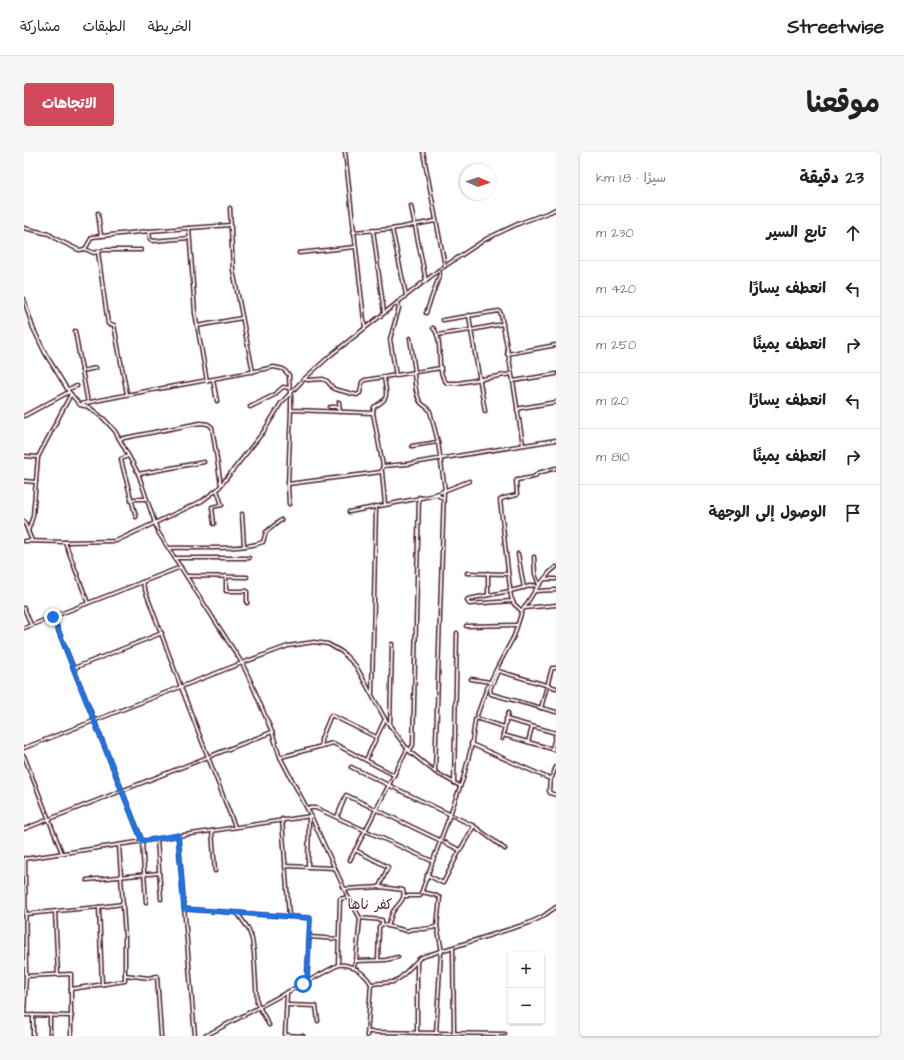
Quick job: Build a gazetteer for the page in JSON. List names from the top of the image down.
{
  "districts": ["كفر ناها"],
  "north": "right",
  "page": {
    "header": "Streetwise",
    "nav": ["الخريطة", "الطبقات", "مشاركة"],
    "title": "موقعنا",
    "buttons": "الاتجاهات",
    "heading": ["23 دقيقة", "سيرًا · 1.8 km"],
    "list": [
      ["تابع السير", "230 m"],
      ["انعطف يسارًا", "420 m"],
      ["انعطف يمينًا", "250 m"],
      ["انعطف يسارًا", "120 m"],
      ["انعطف يمينًا", "810 m"],
      "الوصول إلى الوجهة"
    ],
    "map_buttons": ["+", "−"]
  }
}
